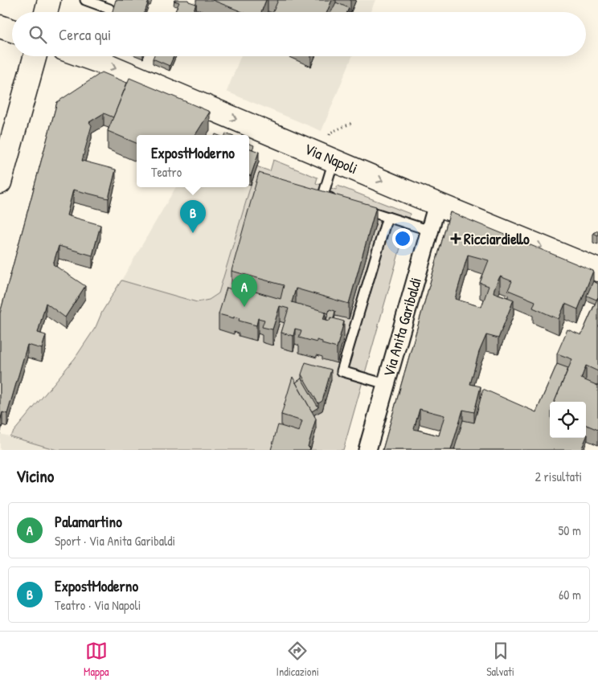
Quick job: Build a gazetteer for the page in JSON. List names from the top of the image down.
{
  "streets": {
    "street": ["Via Napoli", "Via Anita Garibaldi"]
  },
  "crossings": [
    ["Via Napoli", "Via Anita Garibaldi"]
  ],
  "one_way": ["Via Napoli"],
  "places": {
    "health": ["Ricciardiello"]
  },
  "page": {
    "search": "Cerca qui",
    "popup": ["ExpostModerno", "Teatro"],
    "pins": ["B", "A"],
    "heading": ["Vicino", "2 risultati"],
    "list": [
      {
        "mark": "A",
        "name": "Palamartino",
        "note": "Sport · Via Anita Garibaldi",
        "value": "50 m"
      },
      {
        "mark": "B",
        "name": "ExpostModerno",
        "note": "Teatro · Via Napoli",
        "value": "60 m"
      }
    ],
    "nav": ["Mappa", "Indicazioni", "Salvati"]
  }
}
